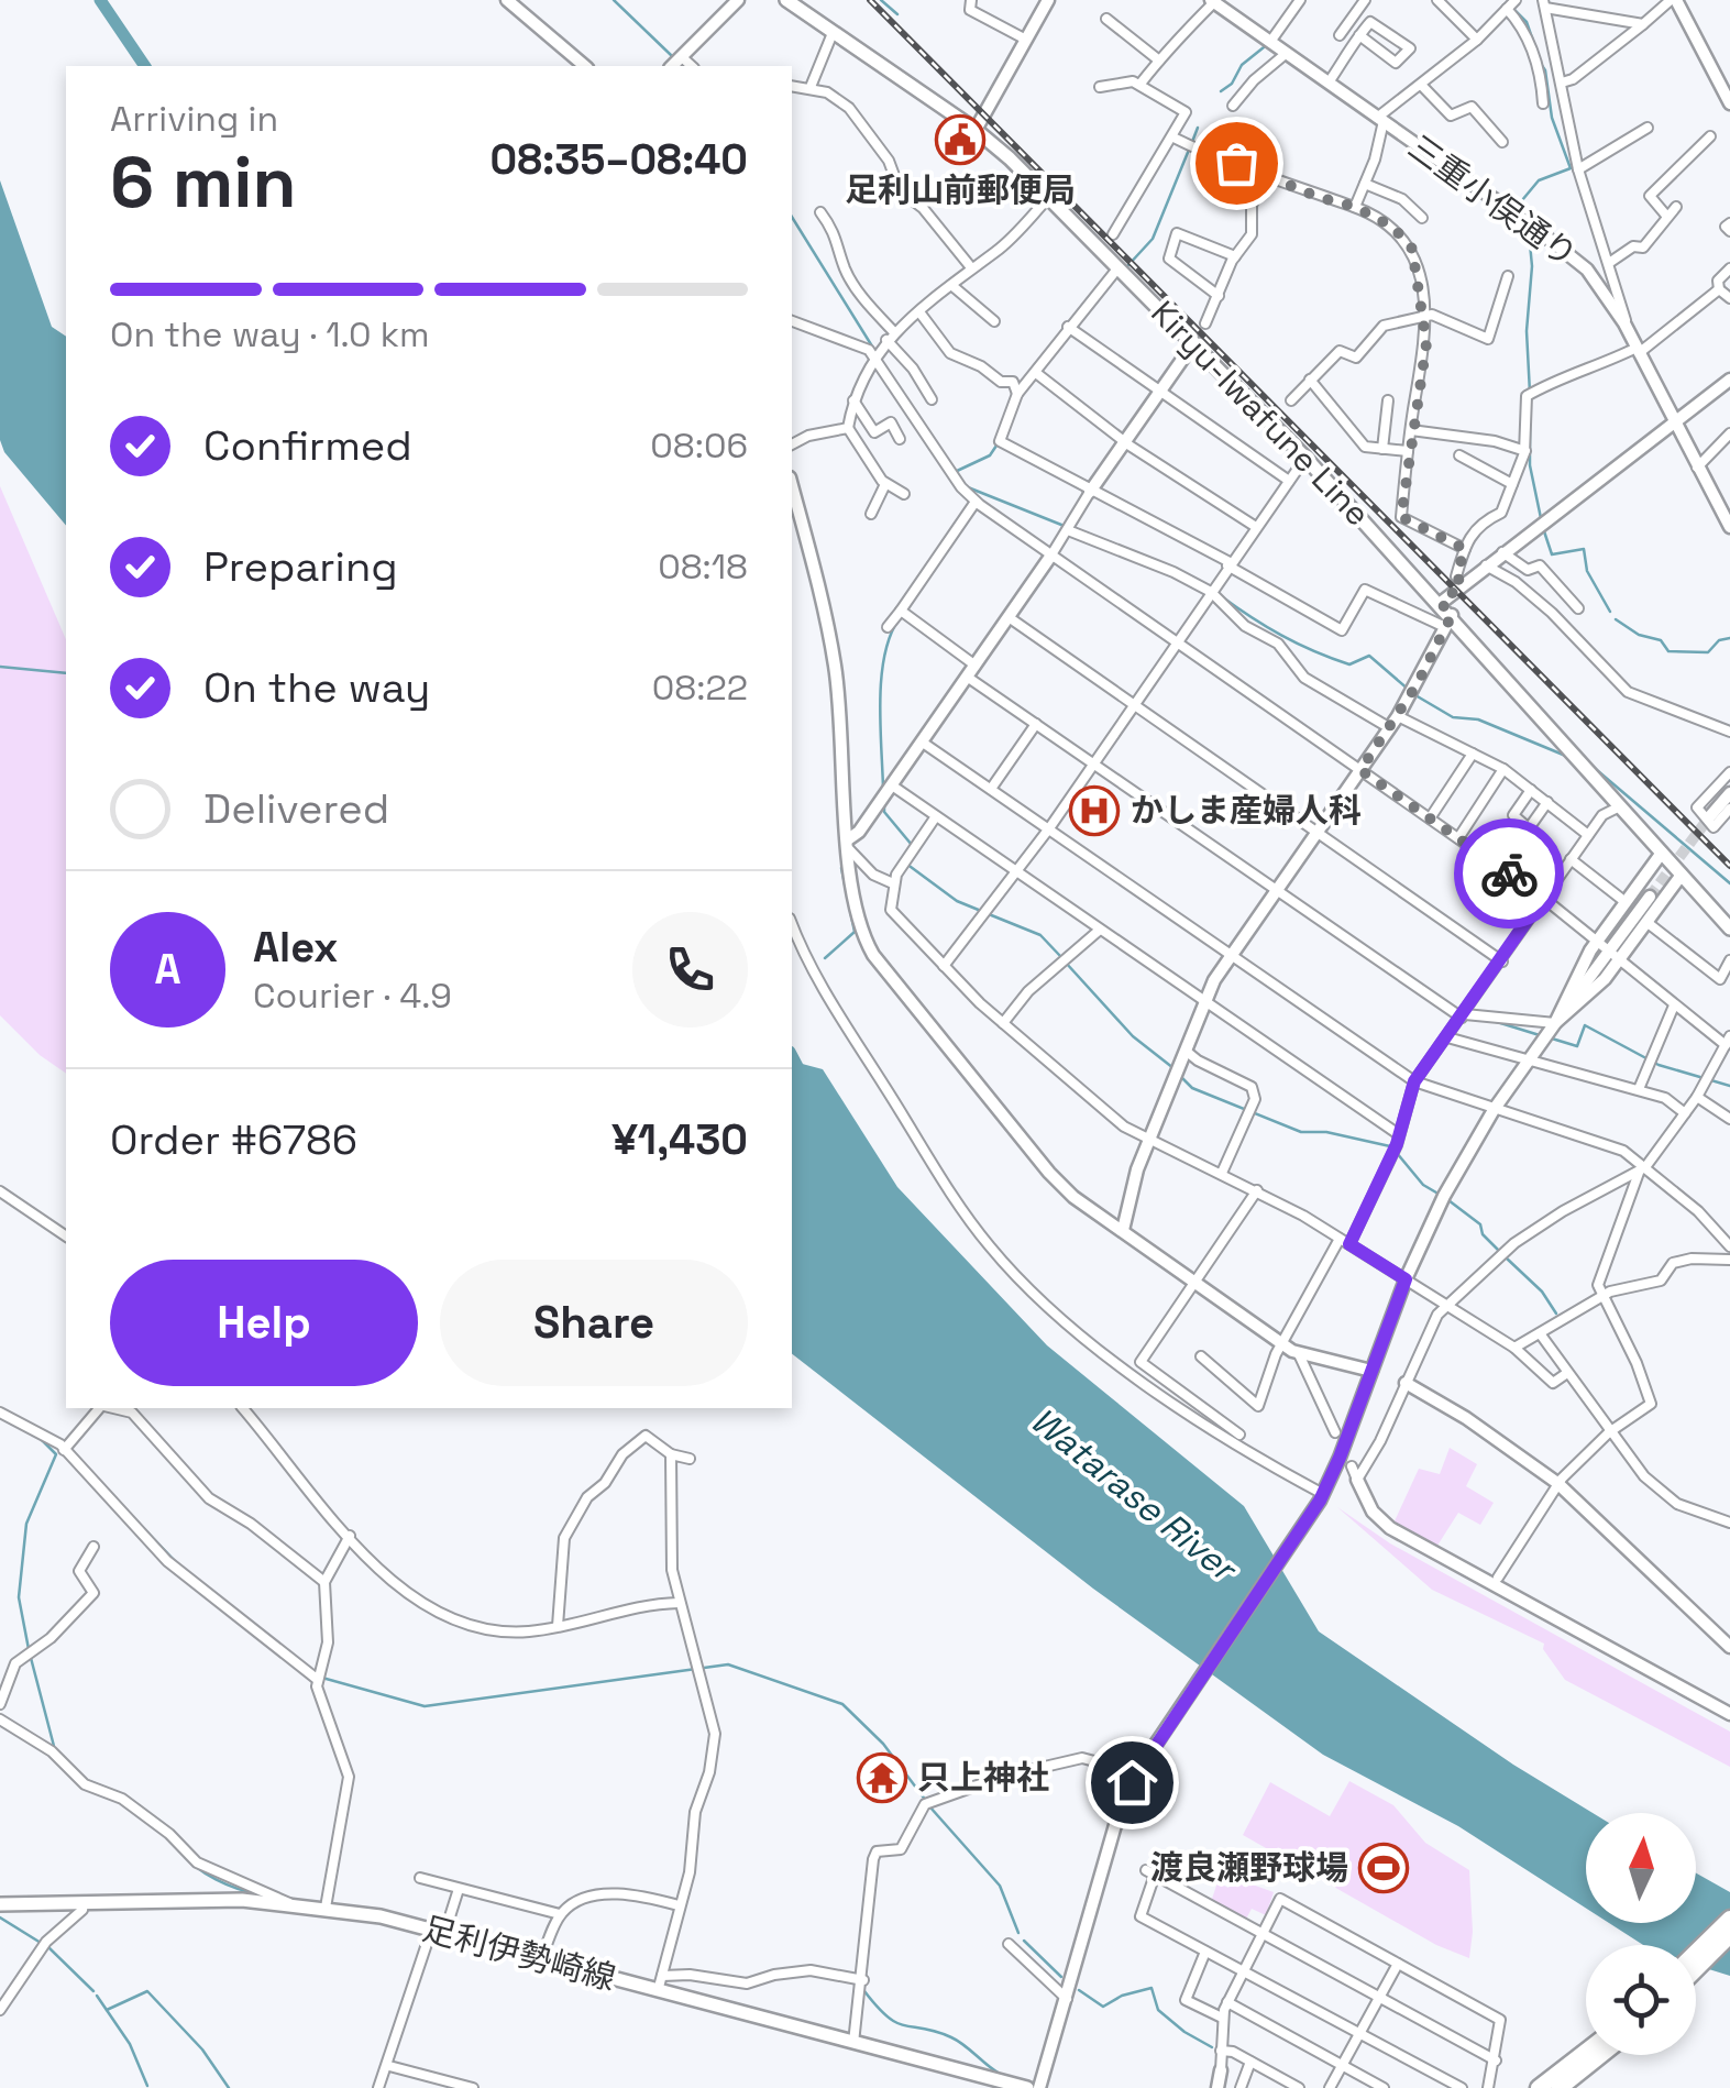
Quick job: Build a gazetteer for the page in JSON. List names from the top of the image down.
{
  "streets": {
    "main road": ["Kiryu-Iwafune Line", "足利伊勢崎線"],
    "street": ["三重小俣通り"]
  },
  "water": ["Watarase River"],
  "places": {
    "public building": ["足利山前郵便局"],
    "hospital": ["かしま産婦人科"],
    "temple": ["只上神社"],
    "sports": ["渡良瀬野球場"]
  },
  "north": "top",
  "page": {
    "heading": ["6 min", "Arriving in", "08:35–08:40"],
    "panel": [
      "Alex",
      "Courier · 4.9",
      "Order #6786",
      "¥1,430"
    ],
    "bar": "On the way · 1.0 km",
    "list": [
      ["Confirmed", "08:06"],
      ["Preparing", "08:18"],
      ["On the way", "08:22"],
      "Delivered"
    ],
    "round": "A",
    "buttons": ["Help", "Share"]
  }
}
